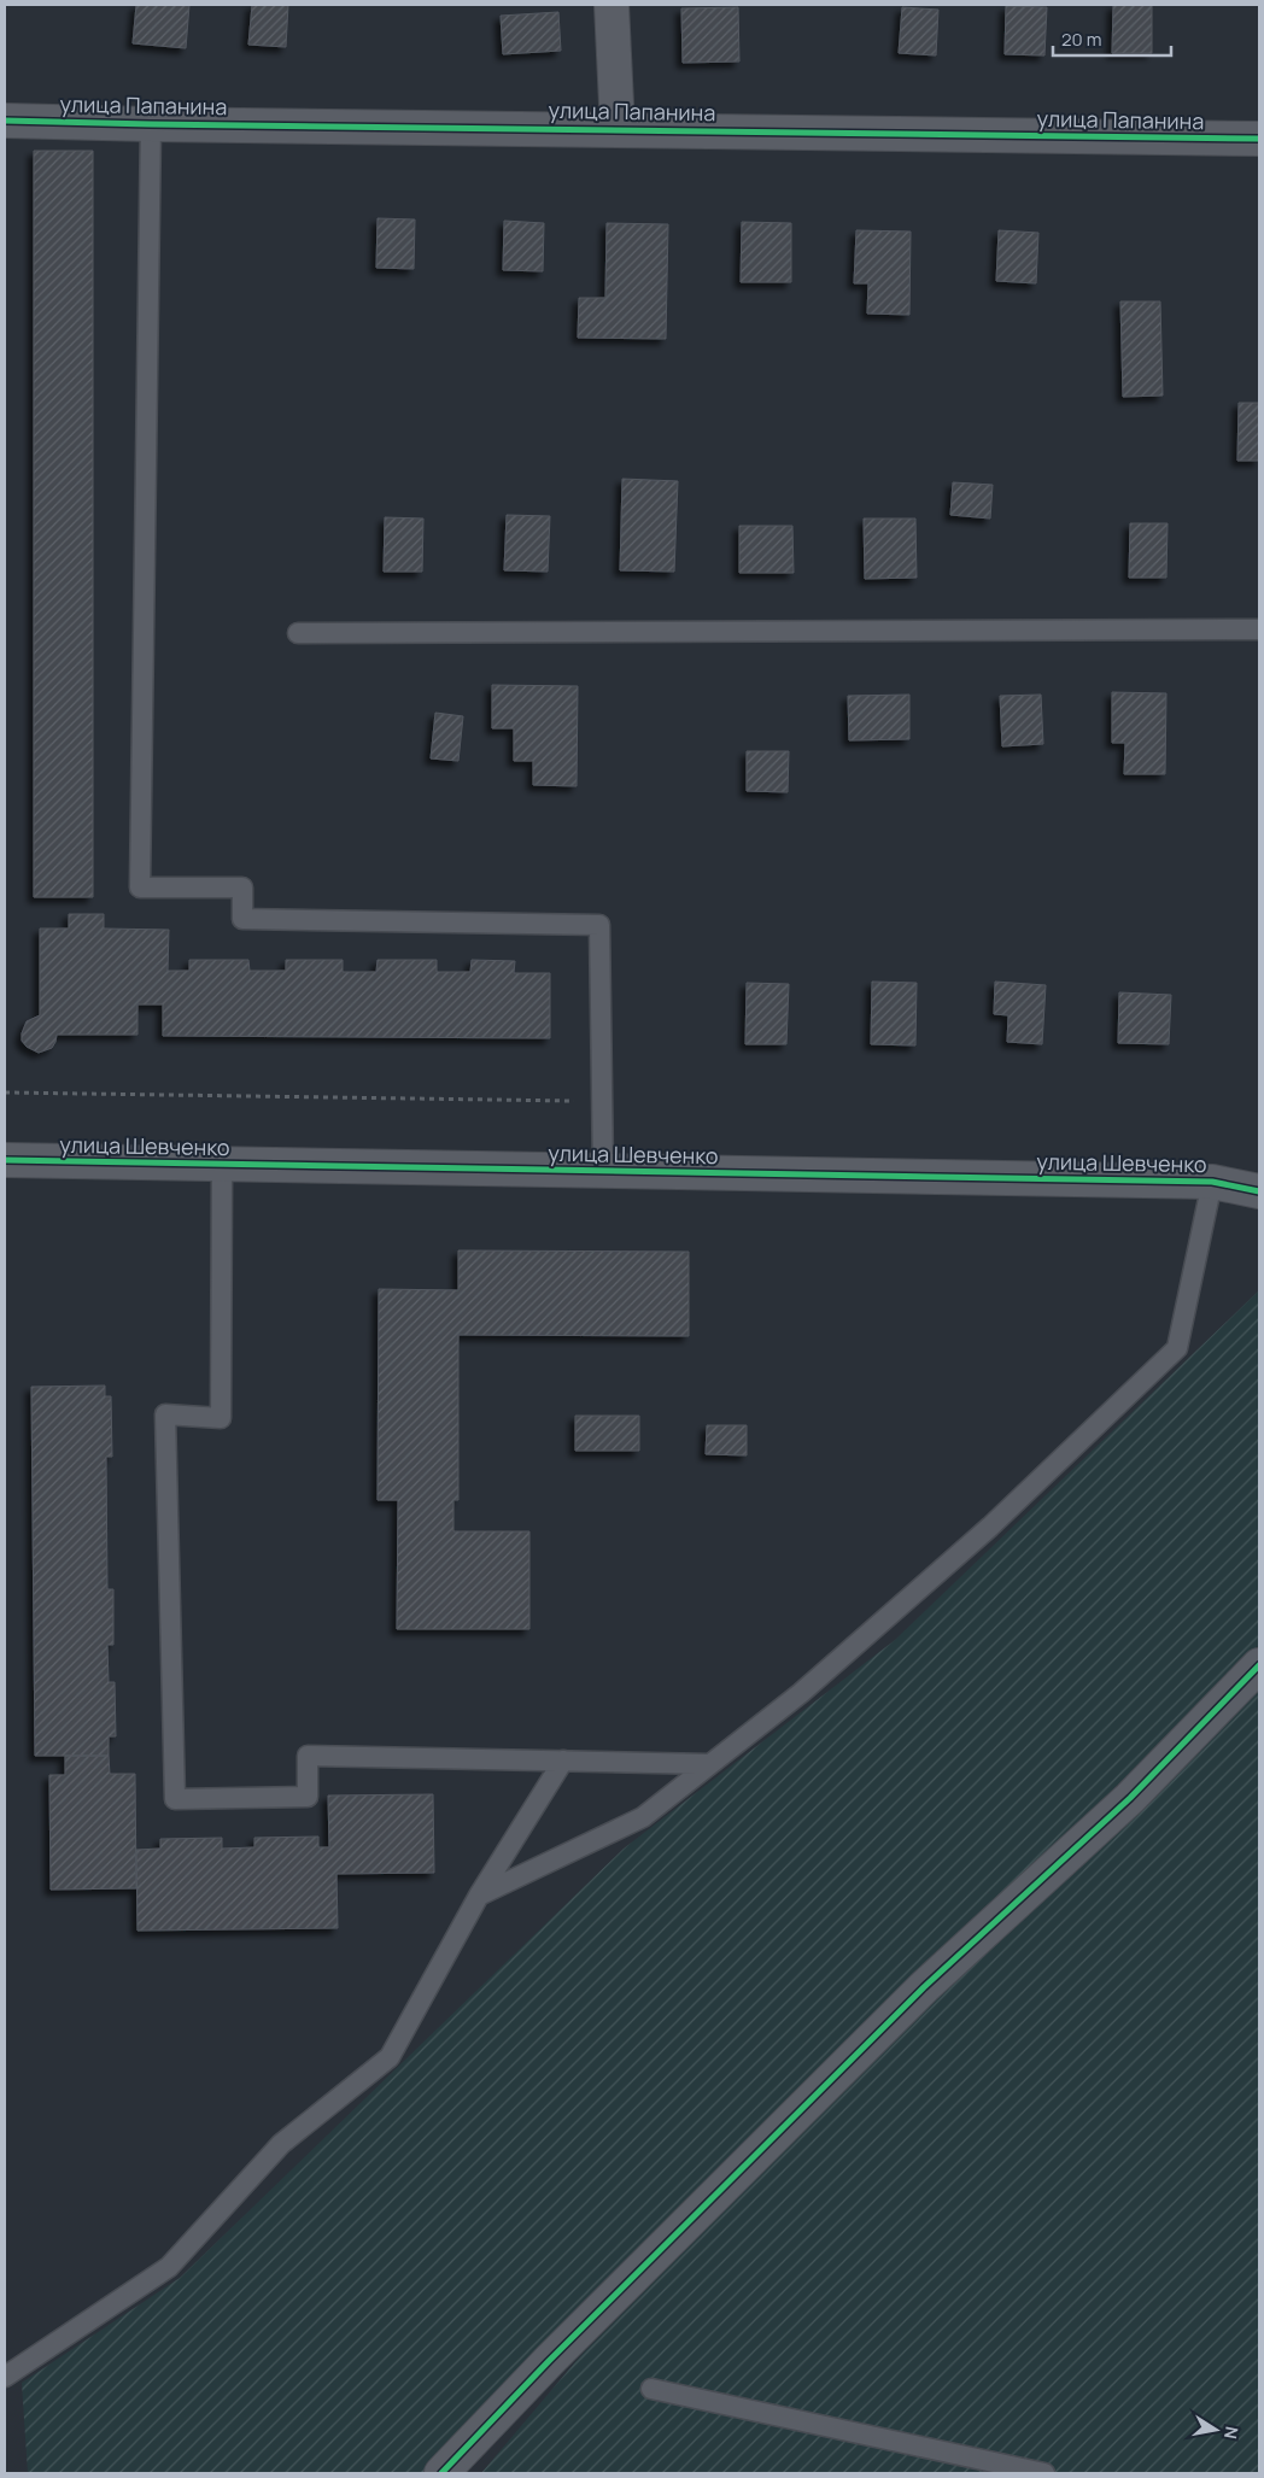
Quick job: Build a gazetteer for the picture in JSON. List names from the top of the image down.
{
  "streets": {
    "street": ["улица Папанина", "улица Шевченко"]
  },
  "scale_bar": "20 m",
  "north": "right"
}
